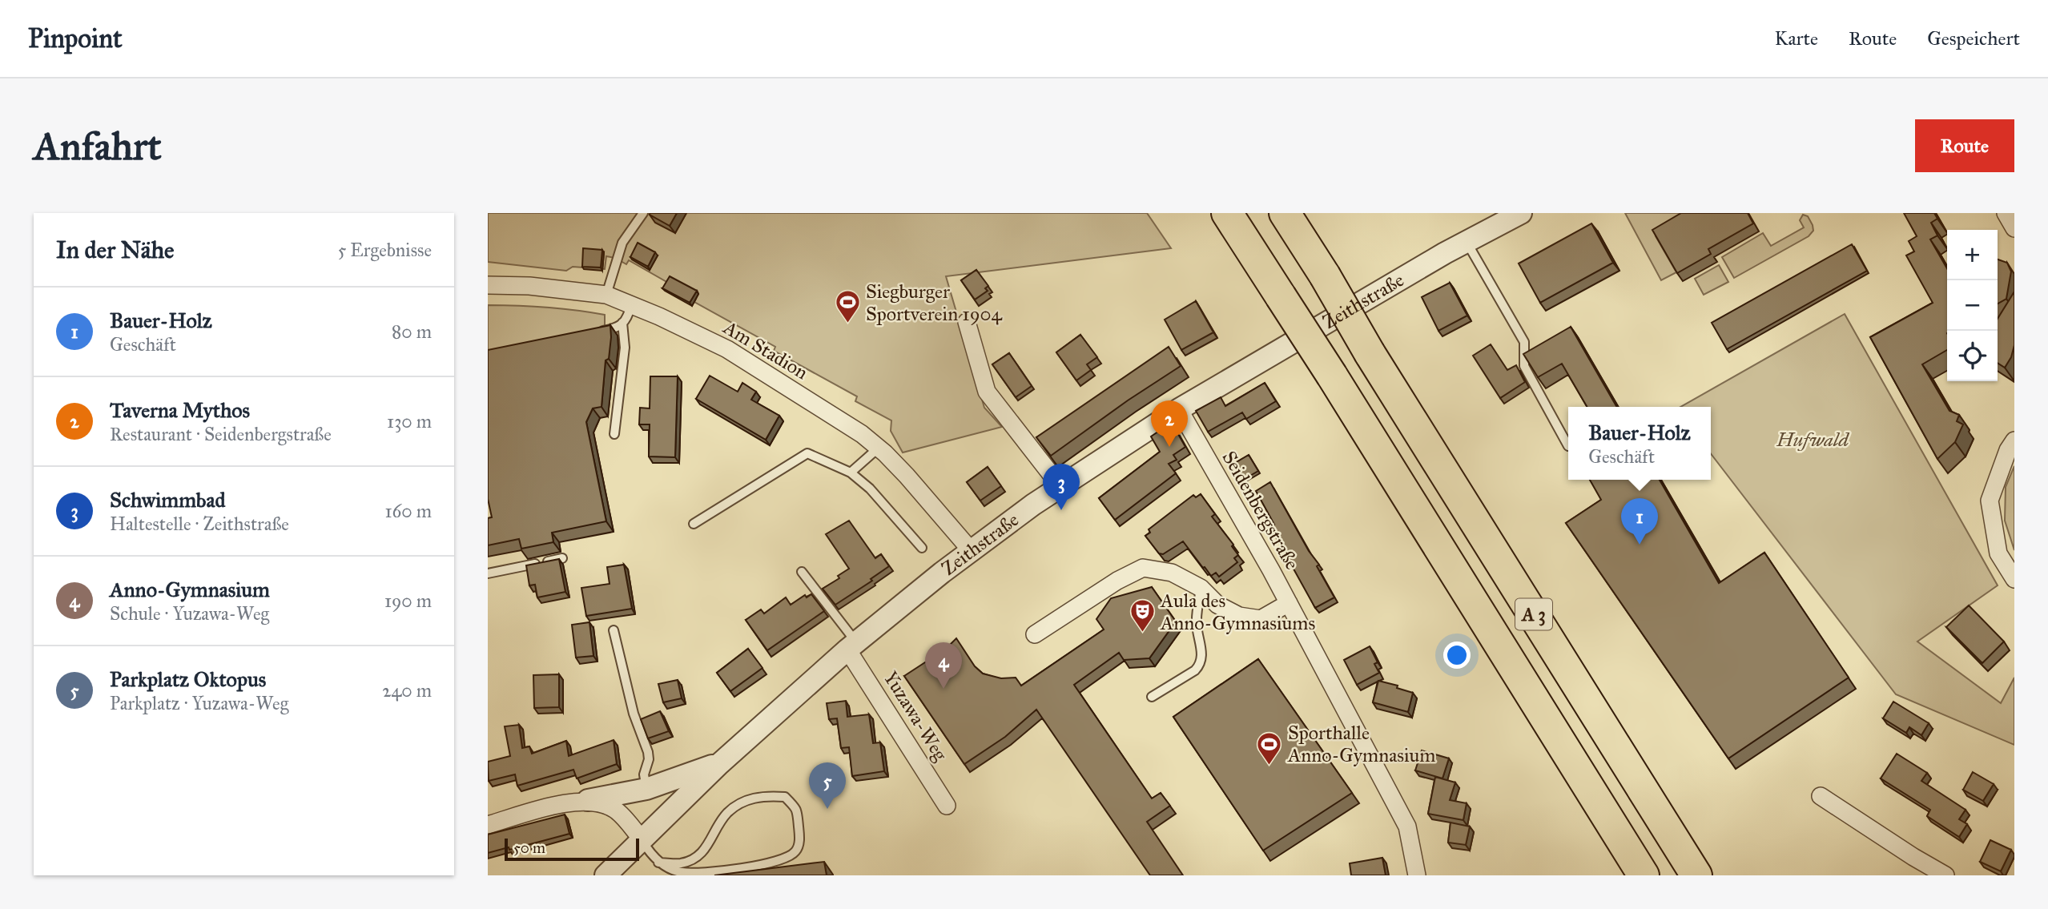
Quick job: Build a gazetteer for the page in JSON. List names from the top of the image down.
{
  "streets": {
    "highway": ["A 3"],
    "street": [
      "Zeithstraße",
      "Am Stadion",
      "Seidenbergstraße",
      "Yuzawa-Weg"
    ]
  },
  "crossings": [
    ["Zeithstraße", "Am Stadion"],
    ["Zeithstraße", "Seidenbergstraße"],
    ["Zeithstraße", "Yuzawa-Weg"]
  ],
  "parks": ["Hufwald"],
  "places": {
    "sports": ["Siegburger Sportverein 1904", "Sporthalle Anno-Gymnasium"],
    "theatre": ["Aula des Anno-Gymnasiums"]
  },
  "scale_bar": "50 m",
  "page": {
    "header": "Pinpoint",
    "nav": ["Karte", "Route", "Gespeichert"],
    "buttons": "Route",
    "title": "Anfahrt",
    "heading": ["In der Nähe", "5 Ergebnisse"],
    "map_buttons": ["+", "−"],
    "list": [
      {
        "mark": "1",
        "name": "Bauer-Holz",
        "note": "Geschäft",
        "value": "80 m"
      },
      {
        "mark": "2",
        "name": "Taverna Mythos",
        "note": "Restaurant · Seidenbergstraße",
        "value": "130 m"
      },
      {
        "mark": "3",
        "name": "Schwimmbad",
        "note": "Haltestelle · Zeithstraße",
        "value": "160 m"
      },
      {
        "mark": "4",
        "name": "Anno-Gymnasium",
        "note": "Schule · Yuzawa-Weg",
        "value": "190 m"
      },
      {
        "mark": "5",
        "name": "Parkplatz Oktopus",
        "note": "Parkplatz · Yuzawa-Weg",
        "value": "240 m"
      }
    ],
    "pins": [
      "2",
      "3",
      "1",
      "4",
      "5"
    ],
    "popup": ["Bauer-Holz", "Geschäft"],
    "scale": "50 m"
  }
}
